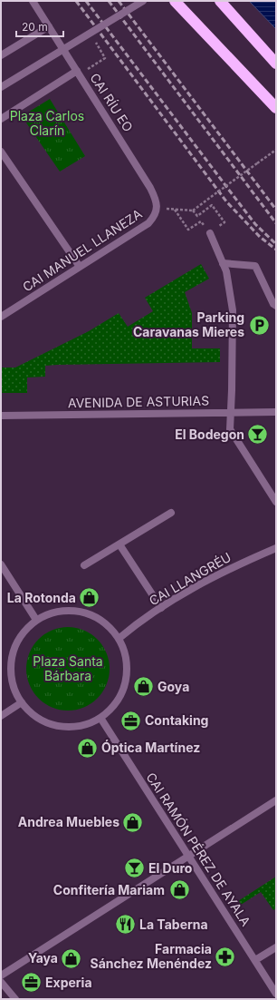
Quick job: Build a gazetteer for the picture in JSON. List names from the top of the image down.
{
  "streets": {
    "street": [
      "CAI RÍU EO",
      "CAI MANUEL LLANEZA",
      "AVENIDA DE ASTURIAS",
      "CAI LLANGRÉU",
      "CAI RAMÓN PÉREZ DE AYALA"
    ]
  },
  "crossings": [
    ["CAI RÍU EO", "CAI MANUEL LLANEZA"],
    ["CAI LLANGRÉU", "CAI RAMÓN PÉREZ DE AYALA"]
  ],
  "parks": ["Plaza Carlos Clarín", "Plaza Santa Bárbara"],
  "places": {
    "parking": ["Parking Caravanas Mieres"],
    "bar": ["El Bodegon", "El Duro"],
    "shop": [
      "La Rotonda",
      "Goya",
      "Óptica Martínez",
      "Andrea Muebles",
      "Confitería Mariam",
      "Yaya"
    ],
    "office": ["Contaking", "Experia"],
    "restaurant": ["La Taberna"],
    "pharmacy": ["Farmacia Sánchez Menéndez"]
  },
  "scale_bar": "20 m"
}
